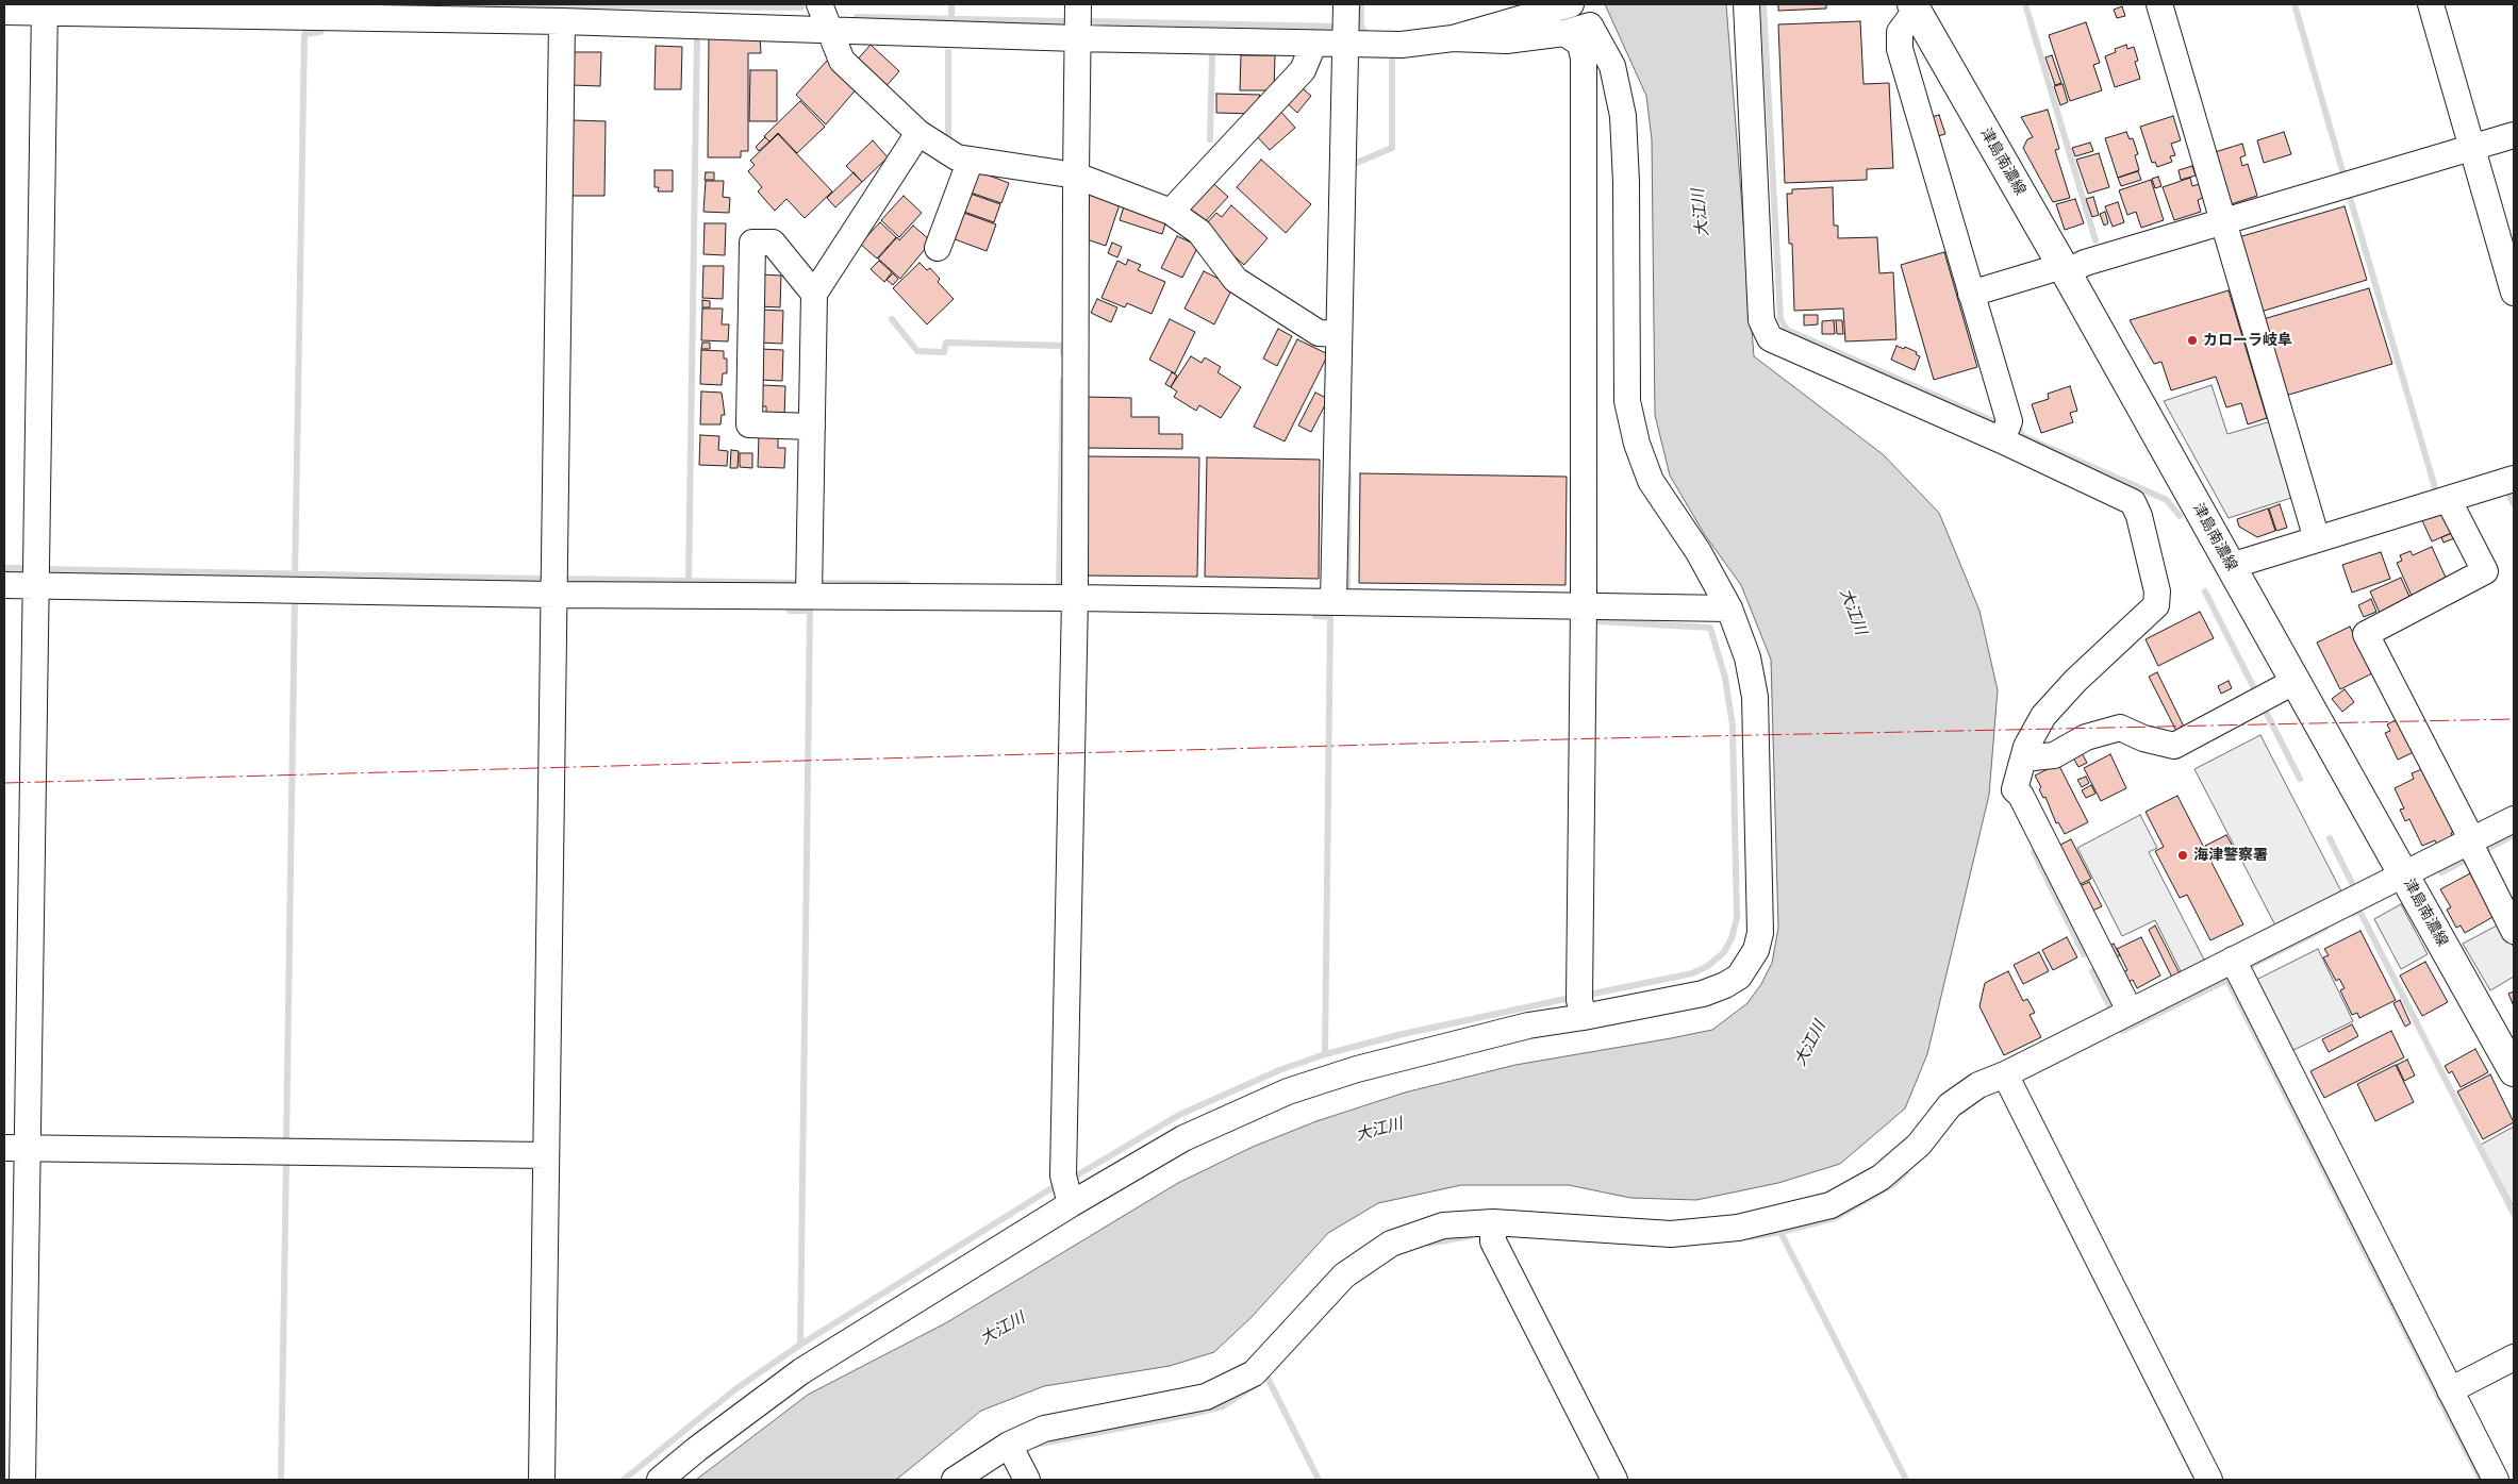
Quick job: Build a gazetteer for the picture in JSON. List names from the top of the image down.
{
  "streets": {
    "main road": ["津島南濃線"]
  },
  "water": ["大江川"],
  "places": ["カローラ岐阜", "海津警察署"]
}
